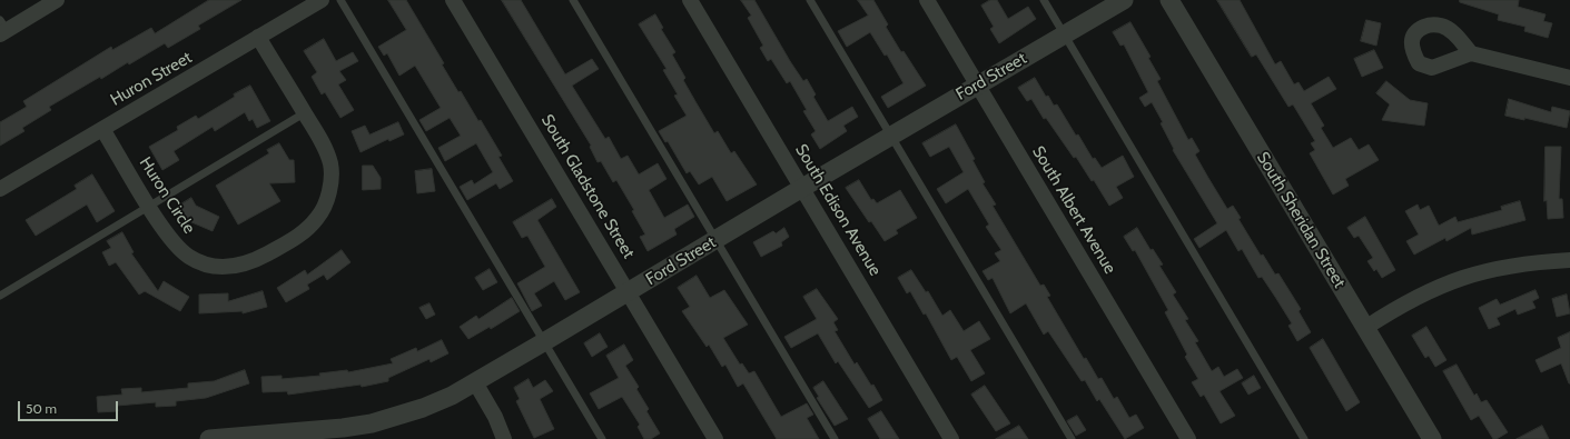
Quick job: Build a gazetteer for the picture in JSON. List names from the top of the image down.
{
  "streets": {
    "street": [
      "Ford Street",
      "Huron Street",
      "South Gladstone Street",
      "Huron Circle",
      "South Edison Avenue",
      "South Albert Avenue",
      "South Sheridan Street"
    ]
  },
  "crossings": [
    ["Ford Street", "South Gladstone Street"],
    ["Ford Street", "South Edison Avenue"],
    ["Ford Street", "South Albert Avenue"],
    ["Huron Street", "Huron Circle"]
  ],
  "scale_bar": "50 m"
}
